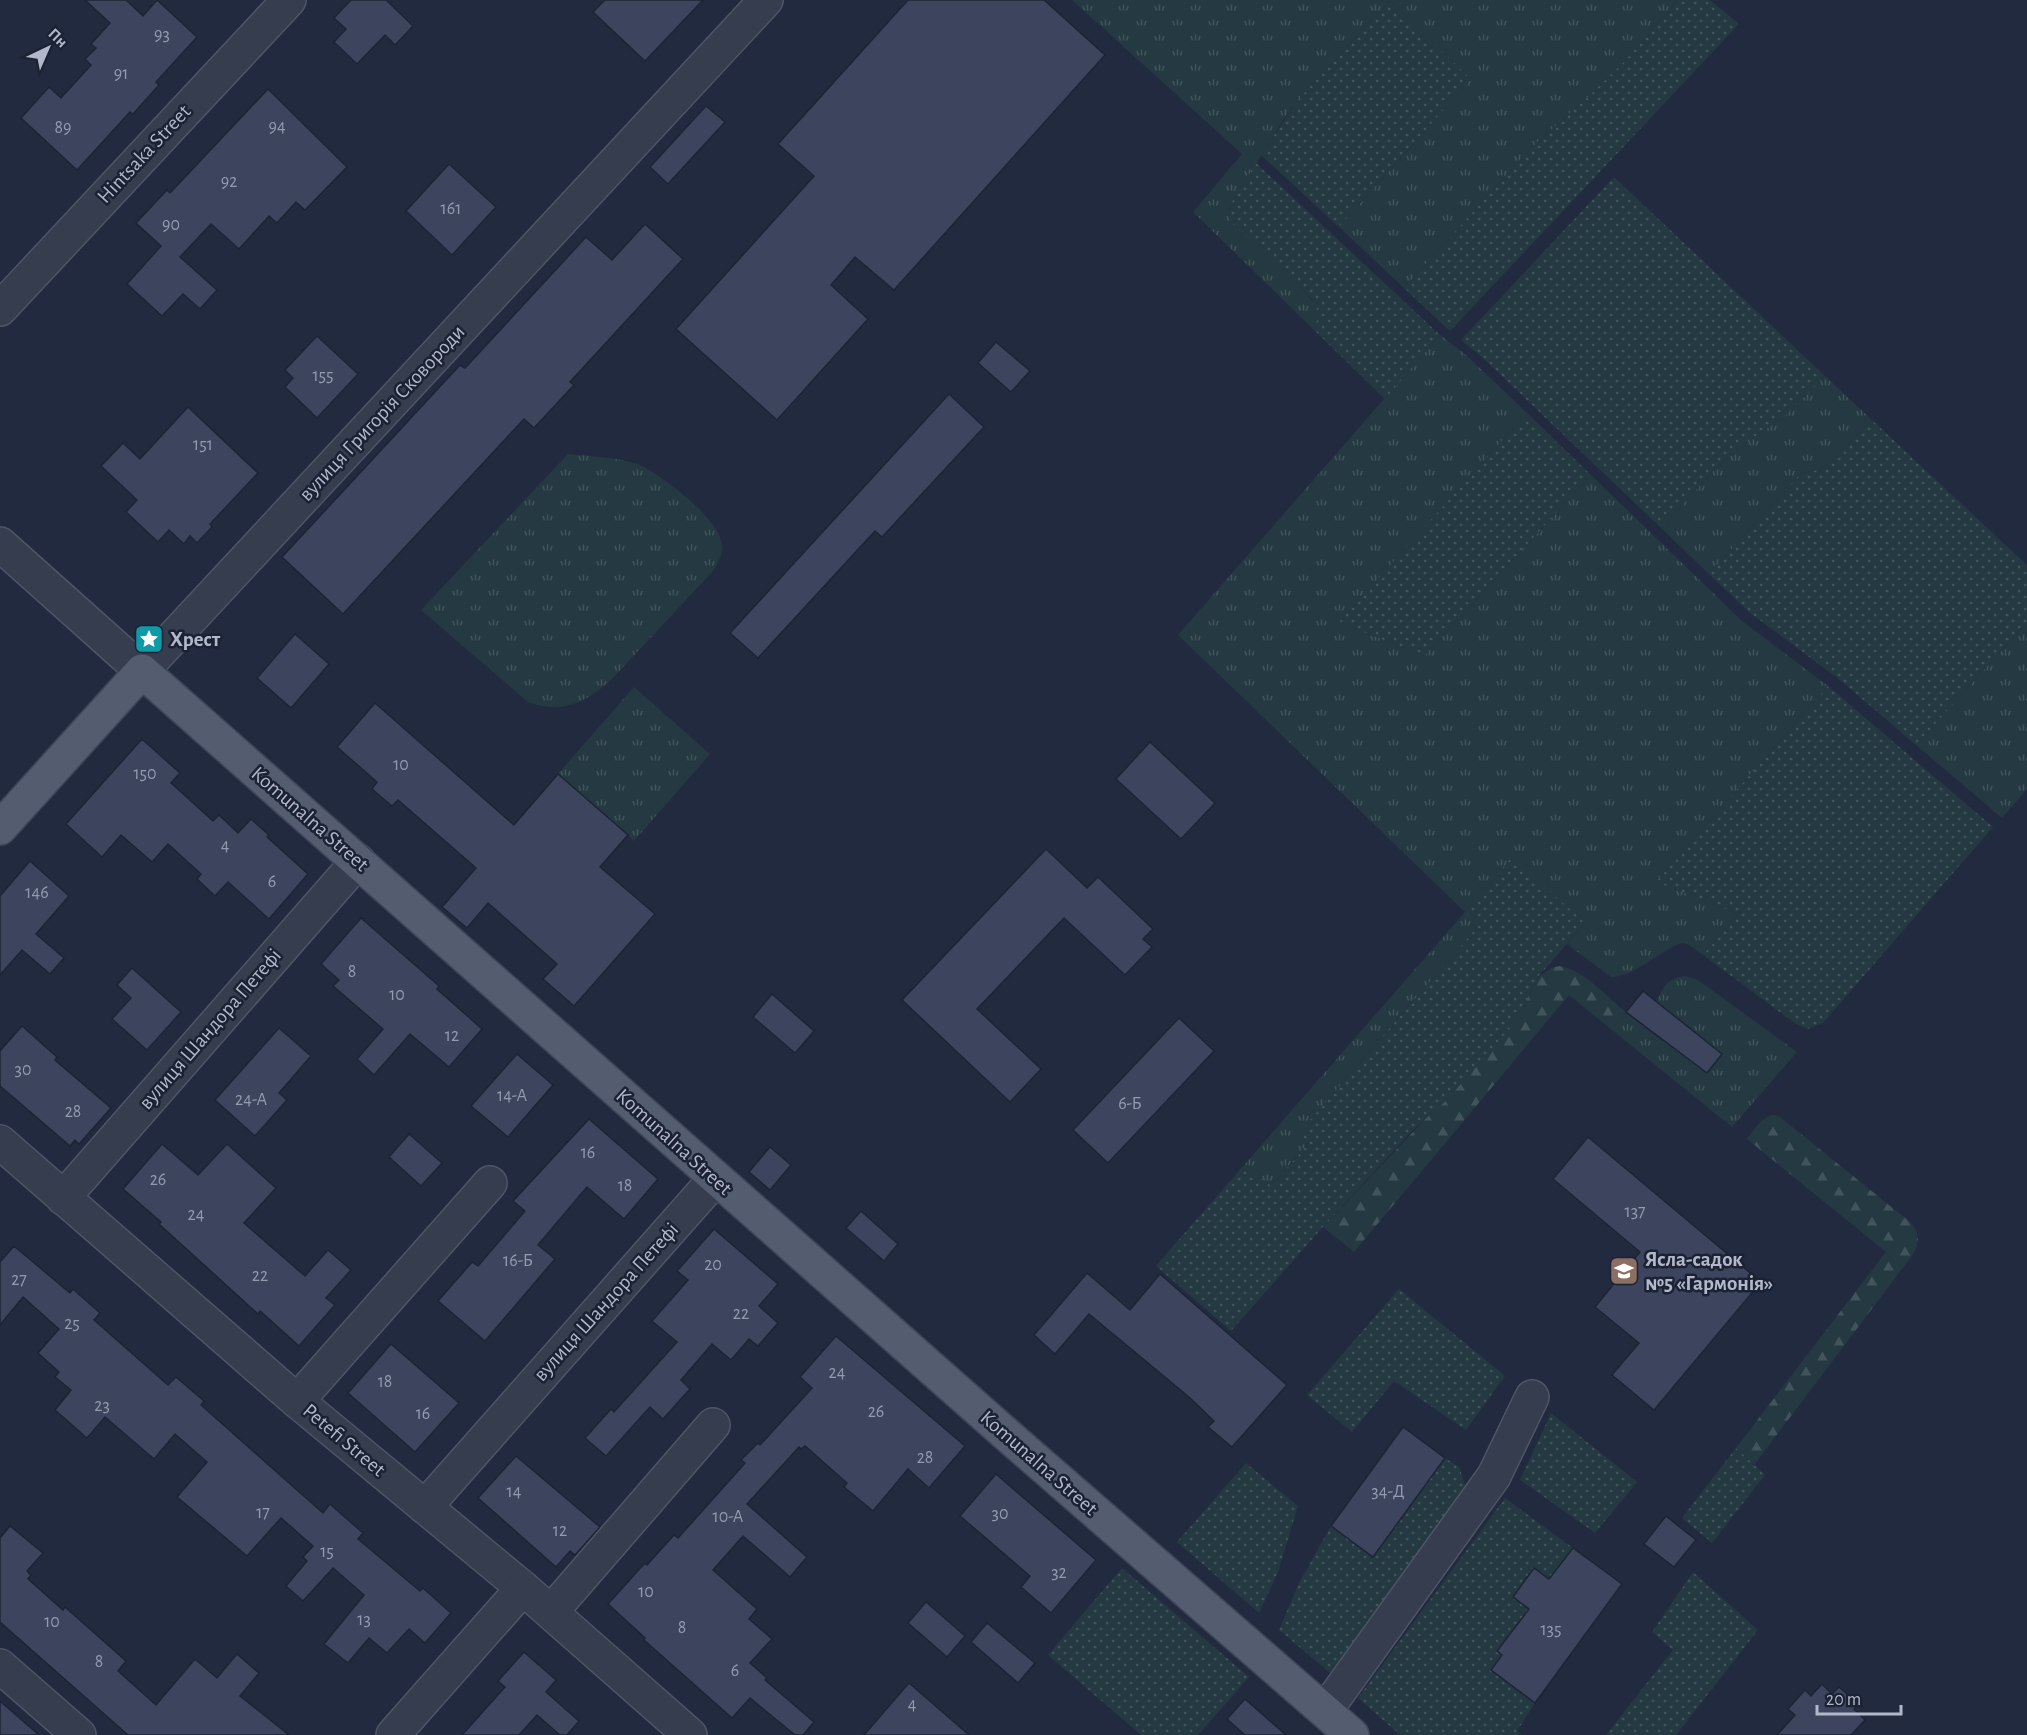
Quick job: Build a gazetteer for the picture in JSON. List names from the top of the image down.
{
  "streets": {
    "main road": ["вулиця Григорія Сковороди", "Komunalna Street"],
    "street": ["Hintsaka Street", "вулиця Шандора Петефі", "Petefi Street"]
  },
  "crossings": [
    ["вулиця Григорія Сковороди", "Komunalna Street"],
    ["Komunalna Street", "вулиця Шандора Петефі"],
    ["вулиця Шандора Петефі", "Petefi Street"]
  ],
  "places": {
    "place": ["Хрест"],
    "school or university": ["Ясла-садок №5 «Гармонія»"]
  },
  "house_numbers": [
    "93",
    "91",
    "94",
    "89",
    "92",
    "161",
    "90",
    "155",
    "151",
    "10",
    "150",
    "4",
    "6",
    "146",
    "8",
    "10",
    "12",
    "30",
    "14-А",
    "24-А",
    "6-Б",
    "28",
    "16",
    "26",
    "18",
    "137",
    "24",
    "16-Б",
    "20",
    "22",
    "27",
    "22",
    "25",
    "24",
    "18",
    "23",
    "26",
    "16",
    "28",
    "14",
    "34-Д",
    "17",
    "30",
    "10-А",
    "12",
    "15",
    "32",
    "10",
    "13",
    "10",
    "8",
    "135",
    "8",
    "6",
    "4"
  ],
  "scale_bar": "20 m",
  "north": "top right"
}
